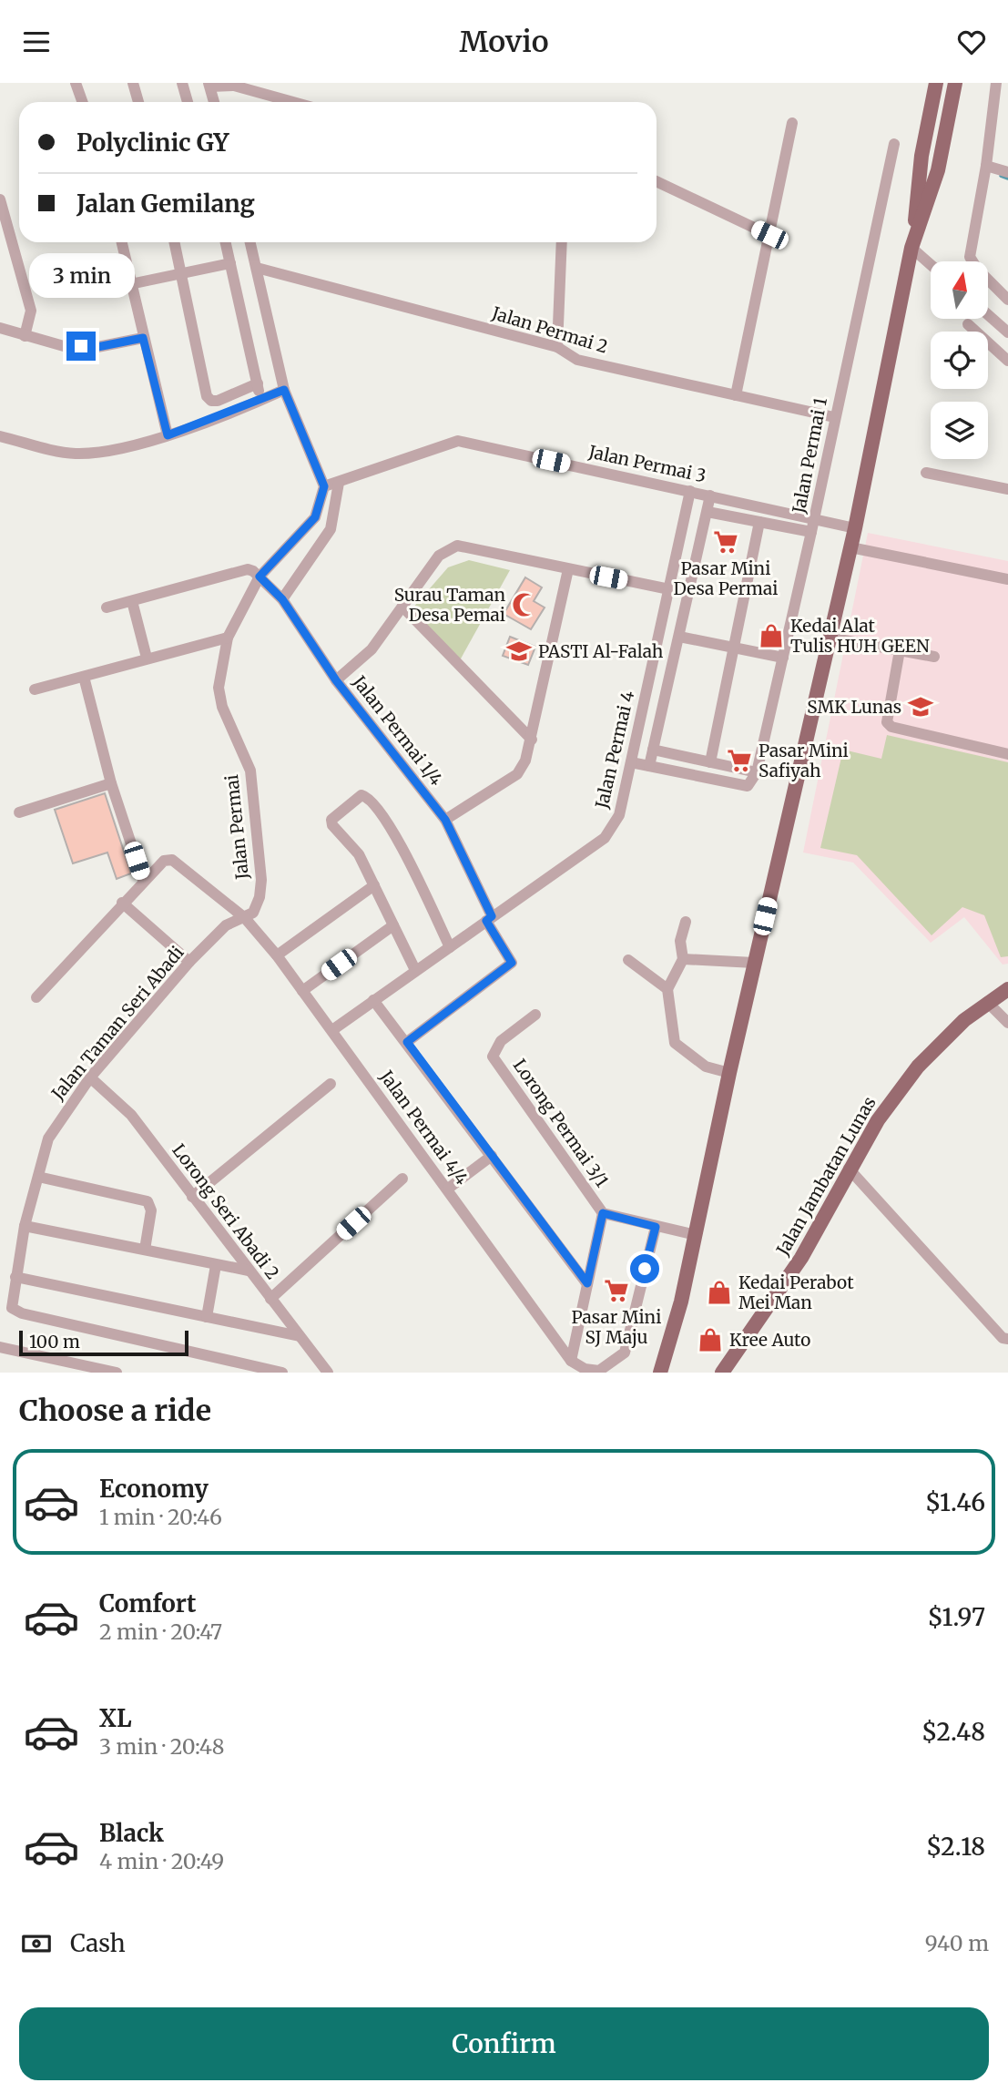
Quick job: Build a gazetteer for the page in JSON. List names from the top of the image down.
{
  "streets": {
    "main road": ["Jalan Jambatan Lunas"],
    "street": [
      "Jalan Permai 2",
      "Jalan Permai 1",
      "Jalan Permai 3",
      "Jalan Permai 1/4",
      "Jalan Permai 4",
      "Jalan Permai",
      "Jalan Taman Seri Abadi",
      "Lorong Permai 3/1",
      "Jalan Permai 4/4",
      "Lorong Seri Abadi 2"
    ]
  },
  "crossings": [
    ["Jalan Permai 2", "Jalan Permai 1"],
    ["Jalan Permai 1", "Jalan Permai 3"],
    ["Jalan Permai 3", "Jalan Permai 4"],
    ["Jalan Permai 3", "Jalan Permai"],
    ["Jalan Permai 1/4", "Jalan Permai 4"],
    ["Jalan Permai 1/4", "Jalan Permai"],
    ["Jalan Permai 4", "Jalan Permai 4/4"],
    ["Jalan Permai", "Jalan Taman Seri Abadi"],
    ["Jalan Permai", "Jalan Permai 4/4"],
    ["Jalan Taman Seri Abadi", "Jalan Permai 4/4"],
    ["Jalan Taman Seri Abadi", "Lorong Seri Abadi 2"]
  ],
  "places": {
    "supermarket": ["Pasar Mini Desa Permai", "Pasar Mini Safiyah", "Pasar Mini SJ Maju"],
    "mosque": ["Surau Taman Desa Pemai"],
    "shop": ["Kedai Alat Tulis HUH GEEN", "Kedai Perabot Mei Man", "Kree Auto"],
    "school or university": ["PASTI Al-Falah", "SMK Lunas"]
  },
  "scale_bar": "100 m",
  "north": "top",
  "page": {
    "header": "Movio",
    "banner": ["Polyclinic GY", "Jalan Gemilang"],
    "bubble": "3 min",
    "scale": "100 m",
    "heading": "Choose a ride",
    "list": [
      {
        "name": "Economy",
        "note": "1 min · 20:46",
        "value": "$1.46"
      },
      {
        "name": "Comfort",
        "note": "2 min · 20:47",
        "value": "$1.97"
      },
      {
        "name": "XL",
        "note": "3 min · 20:48",
        "value": "$2.48"
      },
      {
        "name": "Black",
        "note": "4 min · 20:49",
        "value": "$2.18"
      }
    ],
    "pay": ["Cash", "940 m"],
    "buttons": "Confirm"
  }
}
